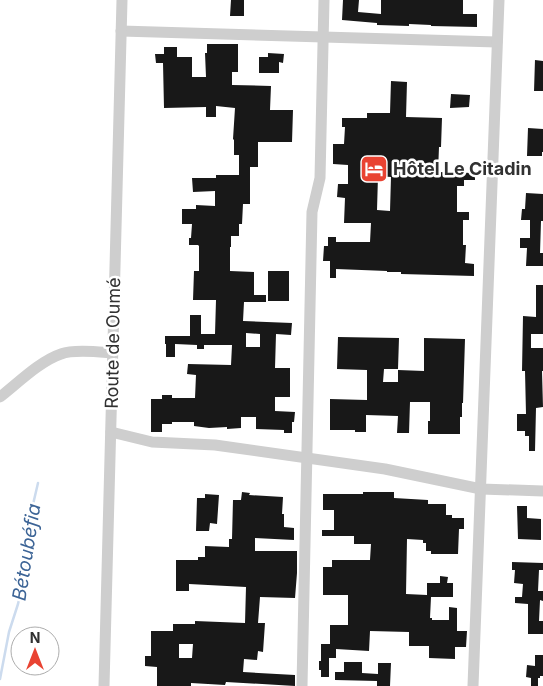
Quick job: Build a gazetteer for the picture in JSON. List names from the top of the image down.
{
  "streets": {
    "street": ["Route de Oumé"]
  },
  "water": ["Bétoubéfia"],
  "places": {
    "hotel": ["Hôtel Le Citadin"]
  },
  "north": "top"
}
